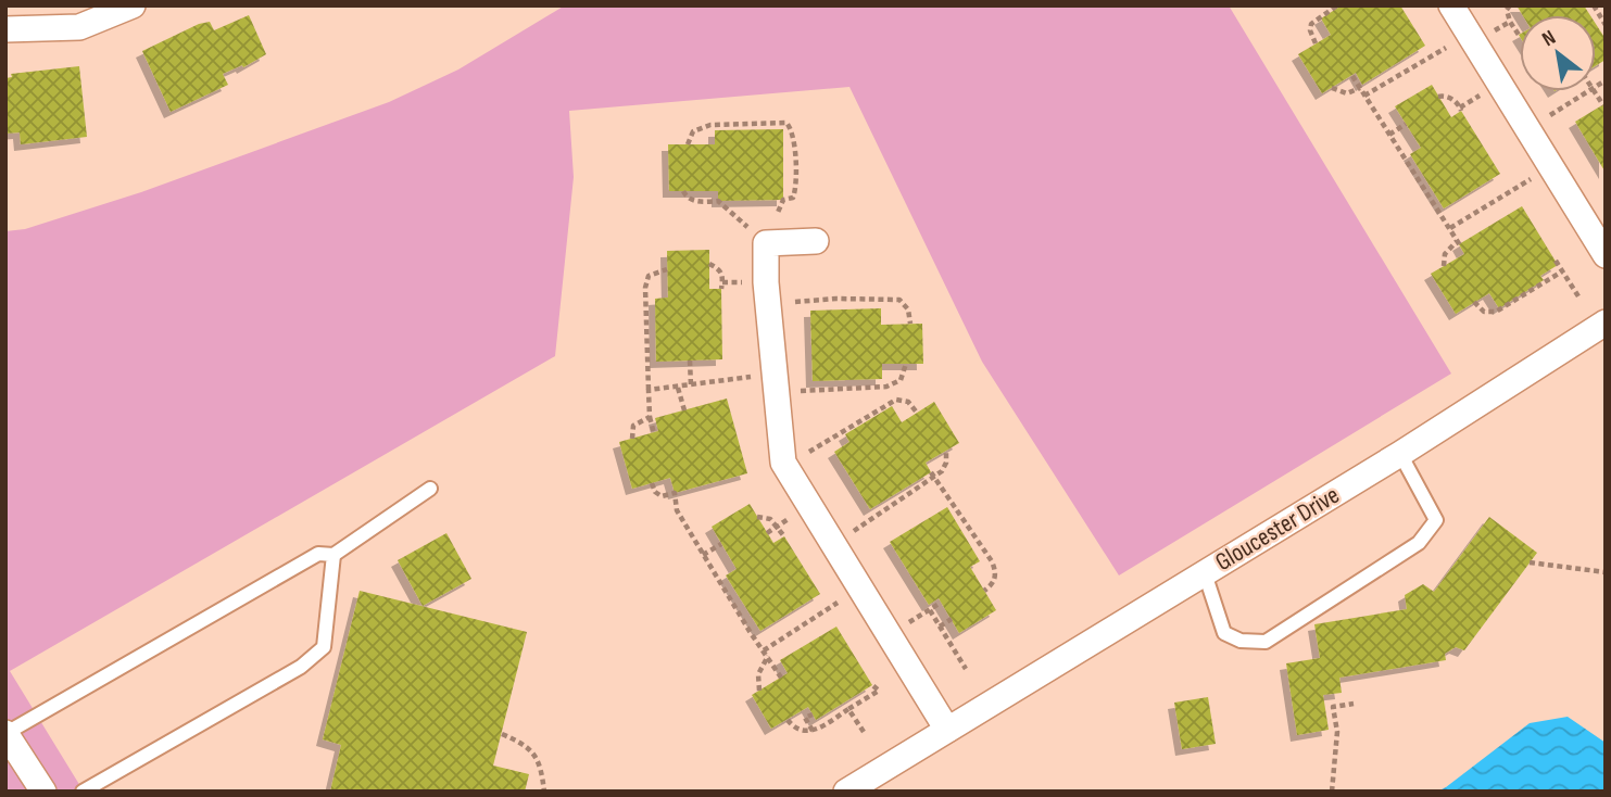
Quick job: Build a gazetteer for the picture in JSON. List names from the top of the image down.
{
  "streets": {
    "street": ["Gloucester Drive"]
  },
  "north": "top left"
}
